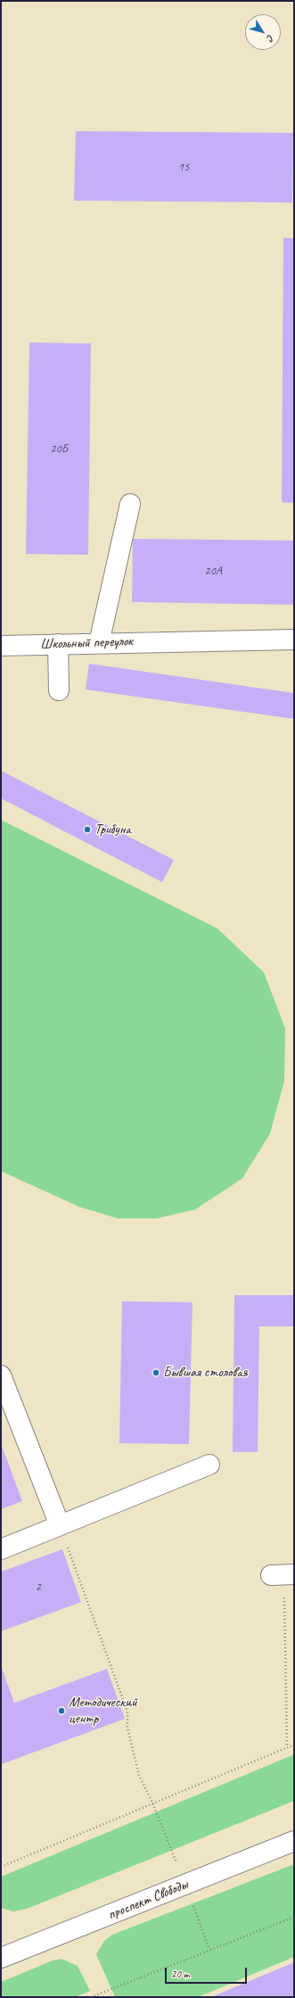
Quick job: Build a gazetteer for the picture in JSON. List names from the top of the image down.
{
  "streets": {
    "street": ["Школьный переулок", "проспект Свободы"]
  },
  "places": ["Трибуна", "Бывшая столовая", "Методический центр"],
  "house_numbers": [
    "15",
    "20Б",
    "20А",
    "2"
  ],
  "scale_bar": "20 m",
  "north": "bottom right"
}
